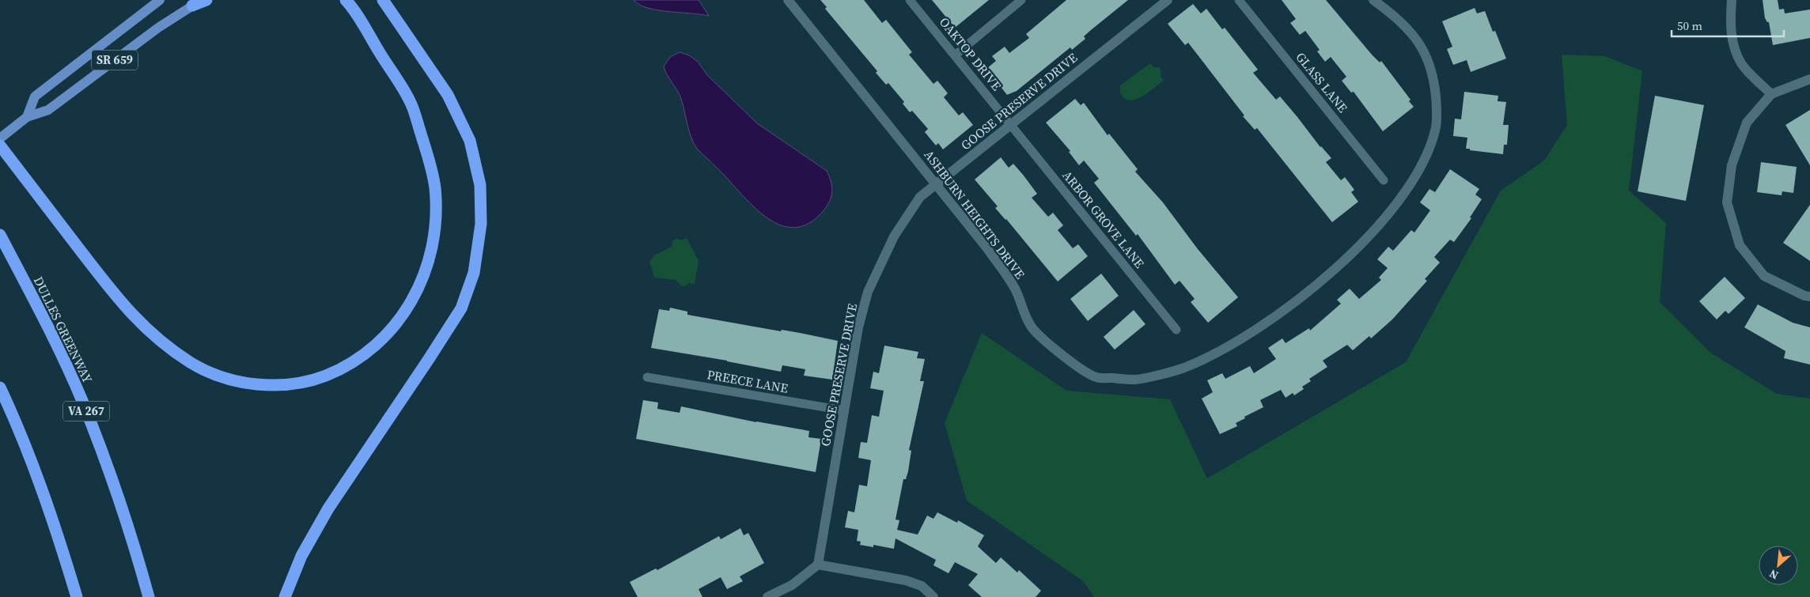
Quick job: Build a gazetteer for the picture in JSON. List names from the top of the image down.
{
  "streets": {
    "highway": ["DULLES GREENWAY", "VA 267"],
    "main road": ["SR 659"],
    "street": ["GOOSE PRESERVE DRIVE", "ASHBURN HEIGHTS DRIVE"],
    "lane": [
      "OAKTOP DRIVE",
      "GLASS LANE",
      "ARBOR GROVE LANE",
      "PREECE LANE"
    ]
  },
  "crossings": [
    ["OAKTOP DRIVE", "GOOSE PRESERVE DRIVE"],
    ["OAKTOP DRIVE", "ARBOR GROVE LANE"],
    ["GOOSE PRESERVE DRIVE", "ASHBURN HEIGHTS DRIVE"],
    ["GOOSE PRESERVE DRIVE", "ARBOR GROVE LANE"],
    ["GOOSE PRESERVE DRIVE", "PREECE LANE"]
  ],
  "scale_bar": "50 m",
  "north": "bottom left"
}
